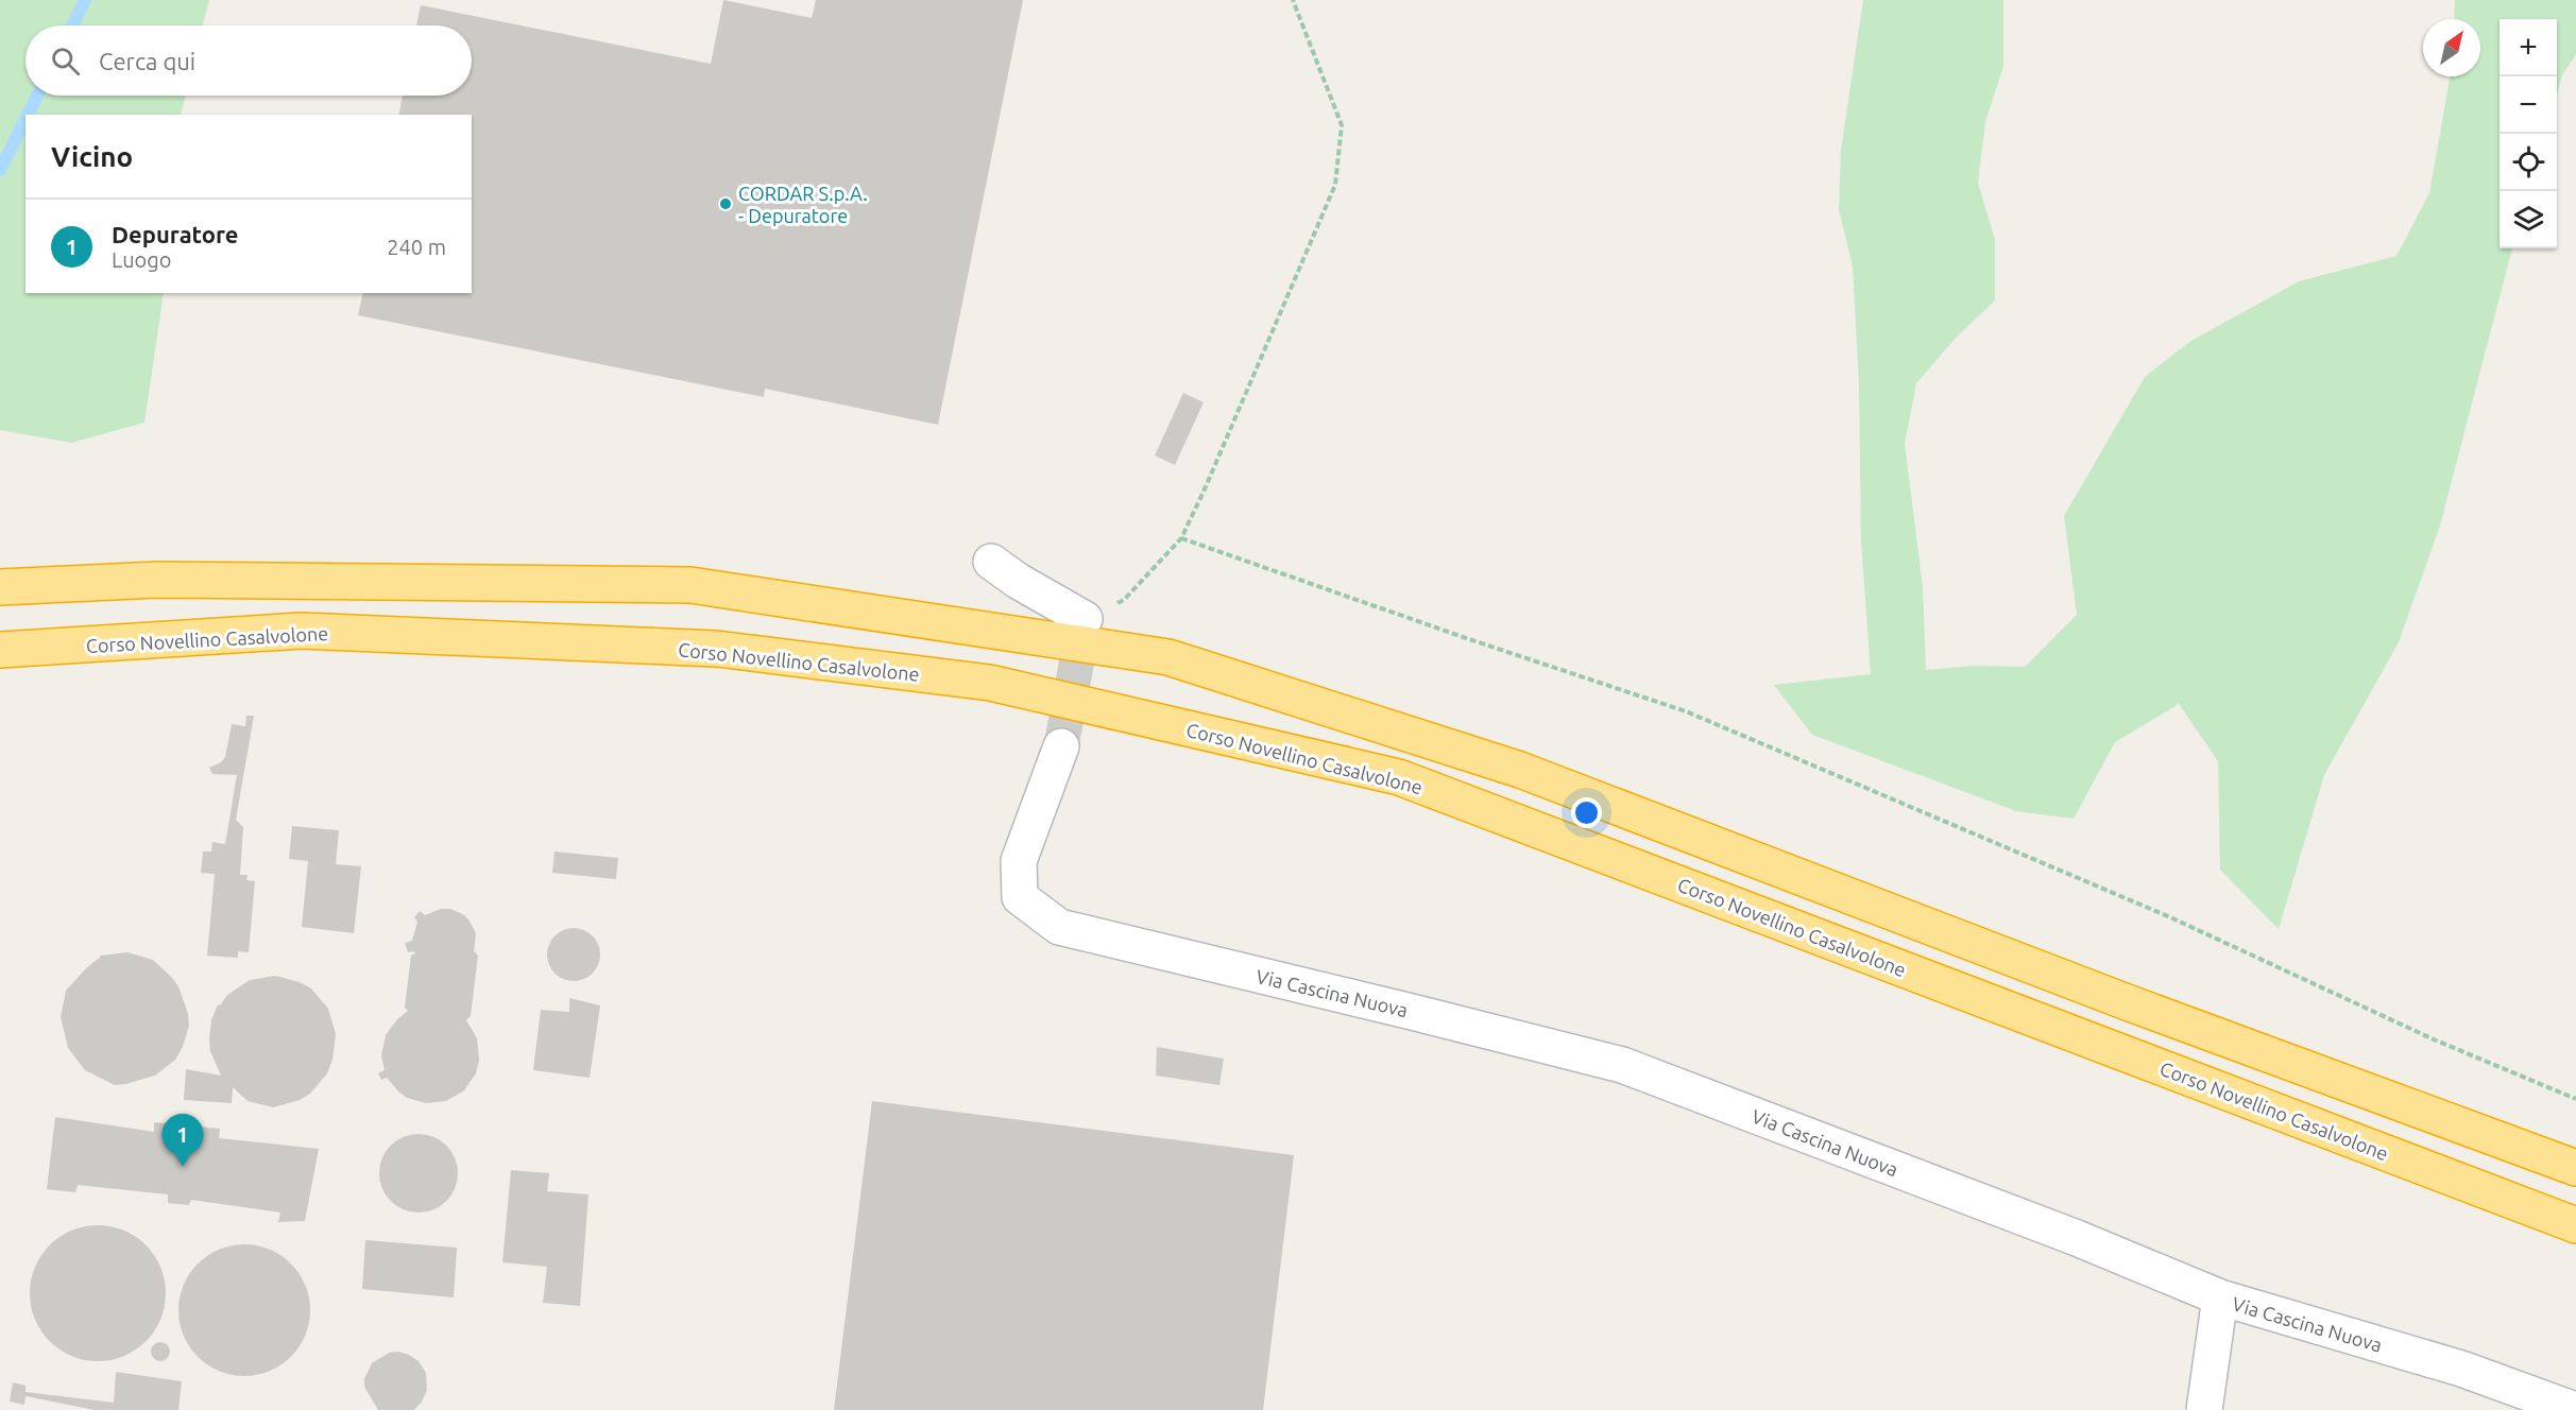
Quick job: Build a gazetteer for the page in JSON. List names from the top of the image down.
{
  "streets": {
    "highway": ["Corso Novellino Casalvolone"],
    "street": ["Via Cascina Nuova"]
  },
  "places": ["CORDAR S.p.A. - Depuratore"],
  "north": "top right",
  "page": {
    "map_buttons": ["+", "−"],
    "search": "Cerca qui",
    "heading": "Vicino",
    "list": [
      {
        "mark": "1",
        "name": "Depuratore",
        "note": "Luogo",
        "value": "240 m"
      }
    ],
    "pins": "1"
  }
}
